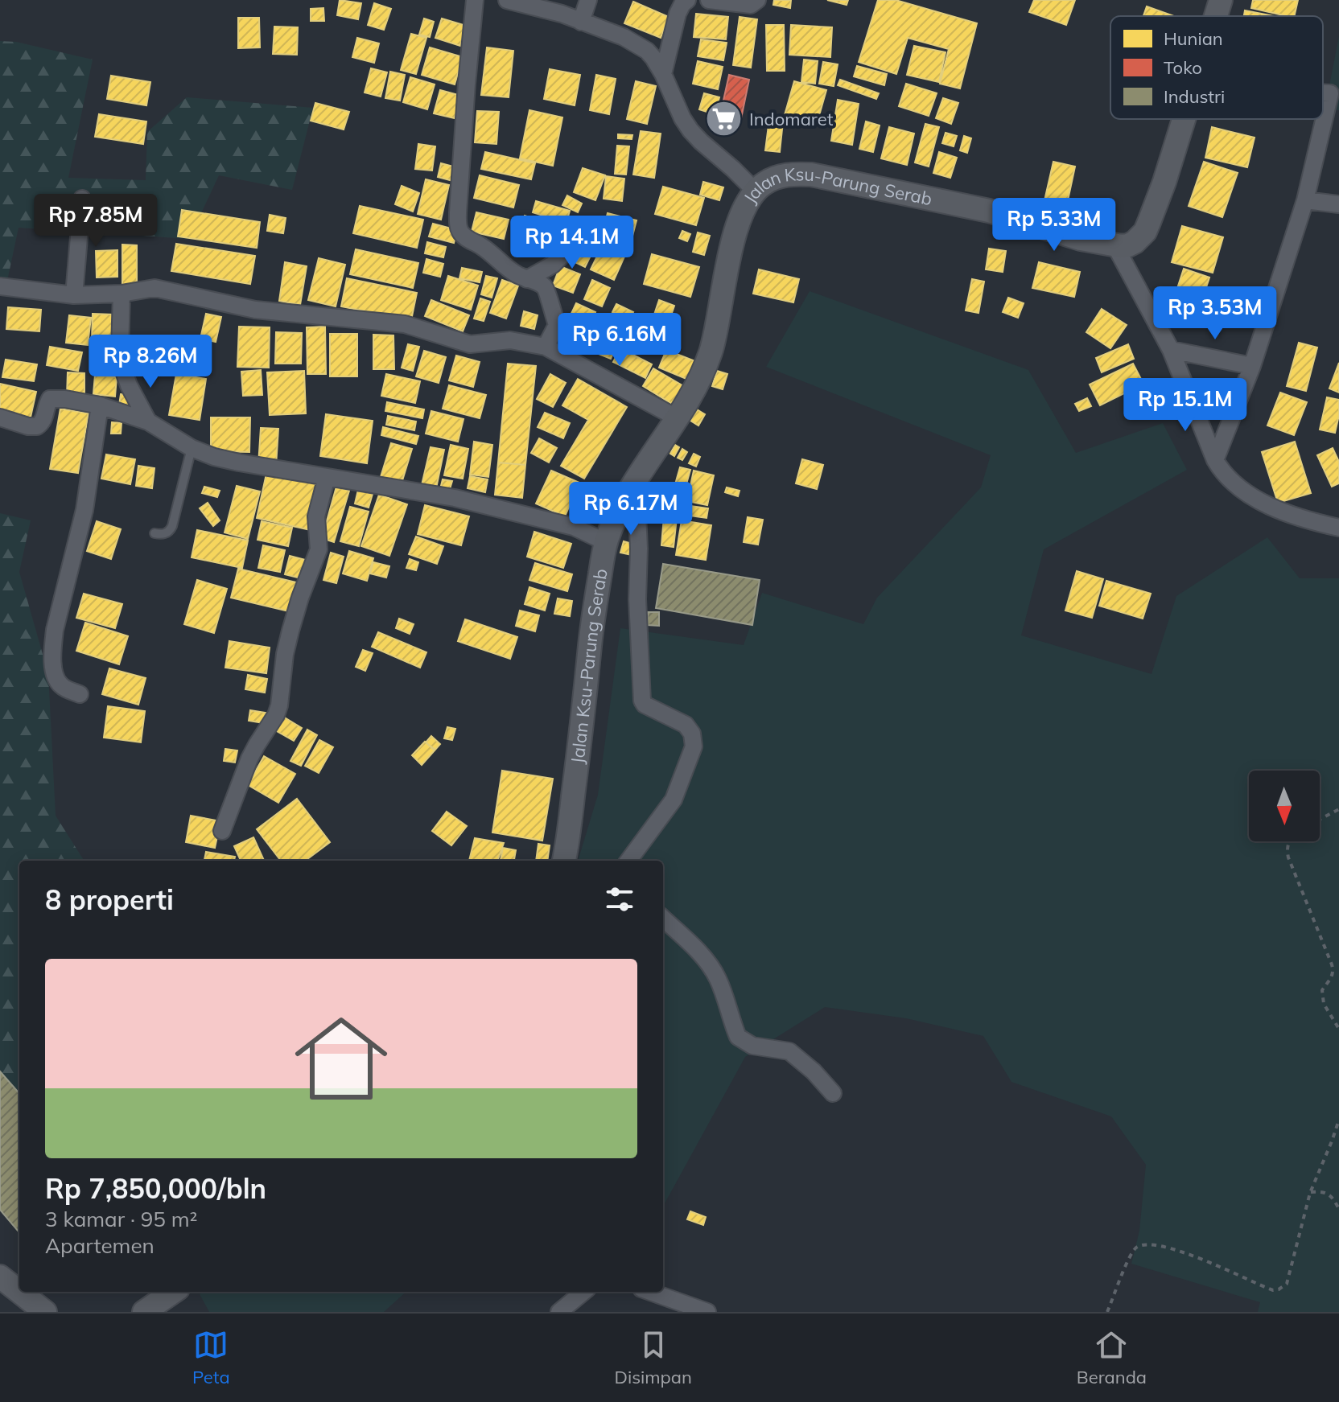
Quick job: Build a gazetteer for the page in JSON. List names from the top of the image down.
{
  "streets": {
    "street": ["Jalan Ksu-Parung Serab"]
  },
  "places": {
    "supermarket": ["Indomaret"]
  },
  "legend": ["Hunian", "Toko", "Industri"],
  "north": "bottom",
  "page": {
    "price": [
      "Rp 7.85M",
      "Rp 5.33M",
      "Rp 14.1M",
      "Rp 3.53M",
      "Rp 6.16M",
      "Rp 8.26M",
      "Rp 15.1M",
      "Rp 6.17M"
    ],
    "heading": "8 properti",
    "list": [
      {
        "name": "Rp 7,850,000/bln",
        "note": "3 kamar · 95 m² · Apartemen"
      }
    ],
    "tabs": ["Peta", "Disimpan", "Beranda"]
  }
}
